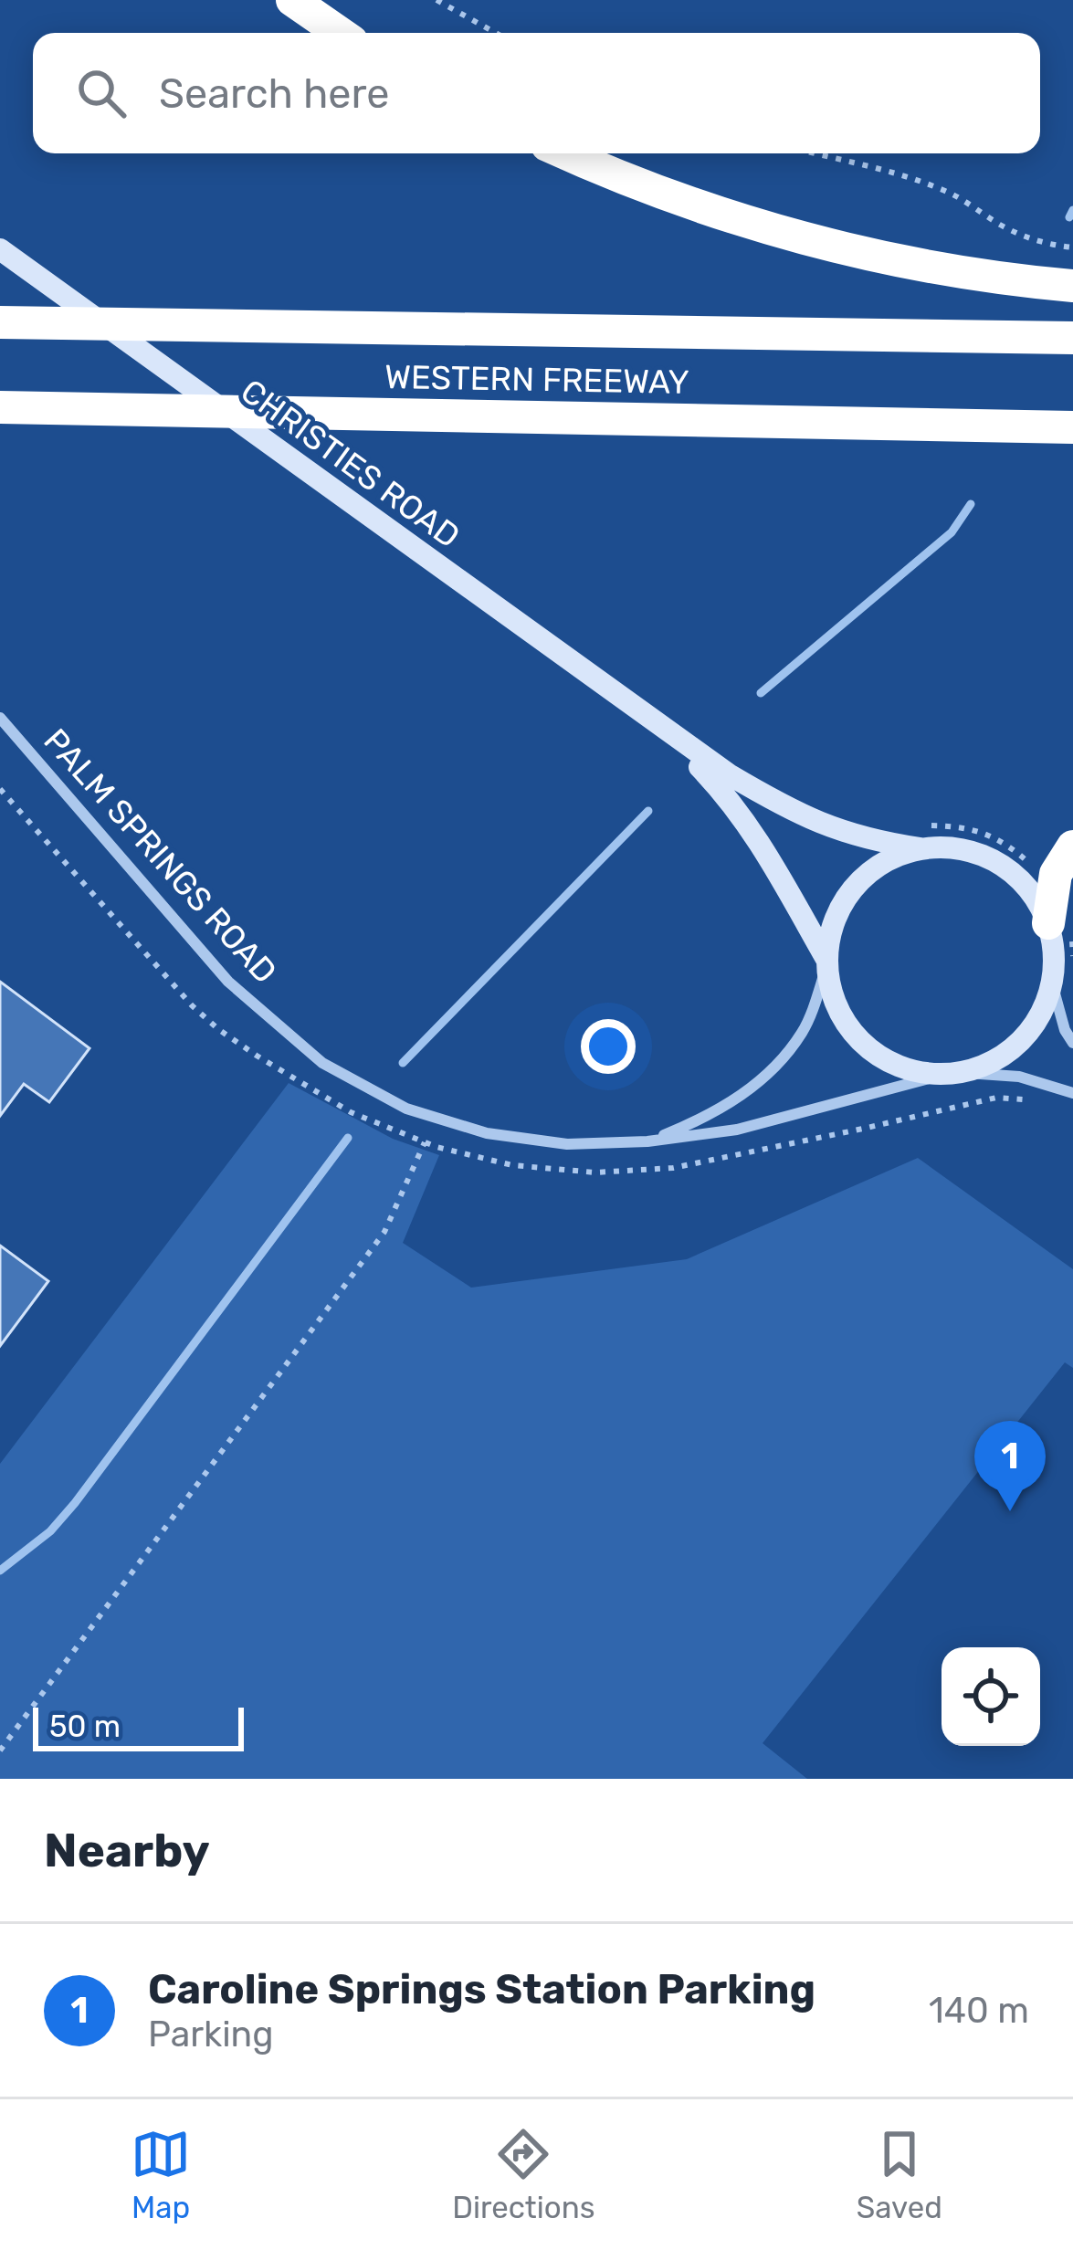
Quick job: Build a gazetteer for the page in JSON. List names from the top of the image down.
{
  "streets": {
    "highway": ["WESTERN FREEWAY"],
    "main road": ["CHRISTIES ROAD"],
    "street": ["PALM SPRINGS ROAD"]
  },
  "crossings": [
    ["CHRISTIES ROAD", "PALM SPRINGS ROAD"]
  ],
  "scale_bar": "50 m",
  "page": {
    "search": "Search here",
    "pins": "1",
    "scale": "50 m",
    "heading": "Nearby",
    "list": [
      {
        "mark": "1",
        "name": "Caroline Springs Station Parking",
        "note": "Parking",
        "value": "140 m"
      }
    ],
    "nav": ["Map", "Directions", "Saved"]
  }
}
